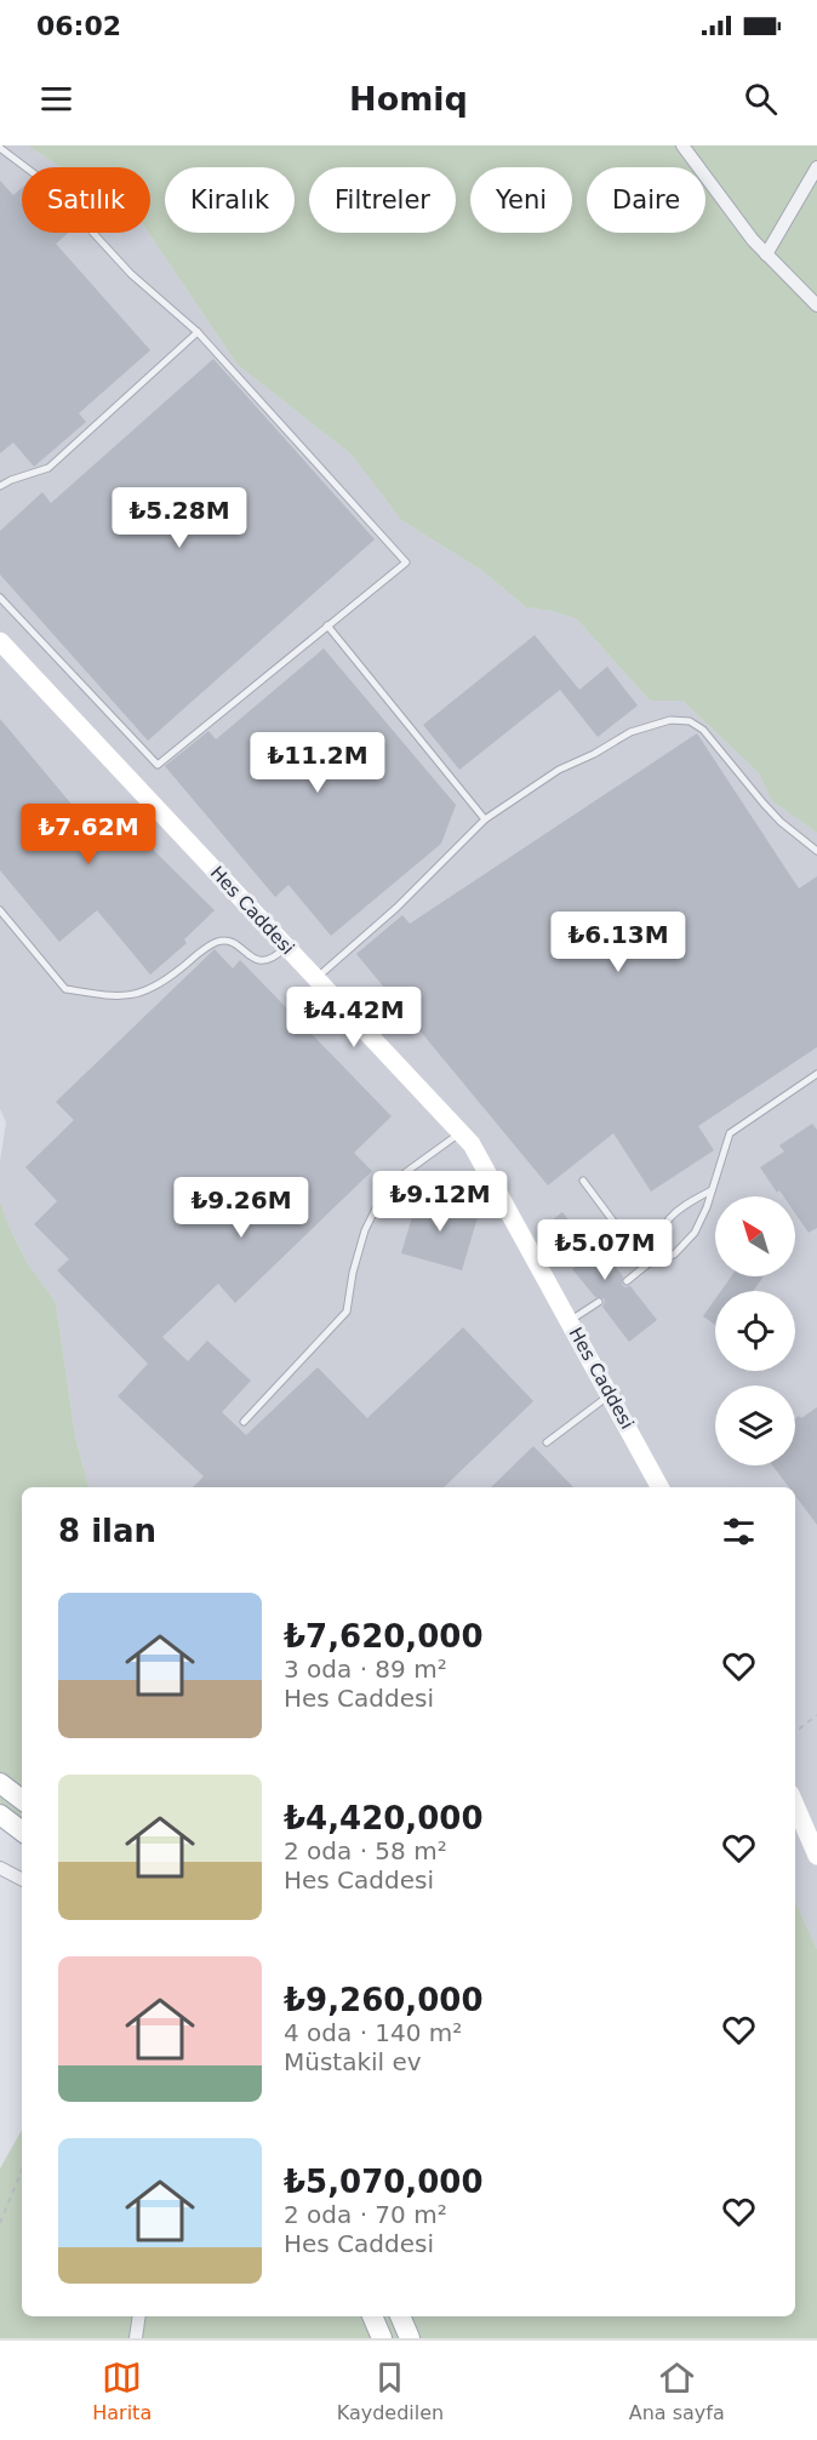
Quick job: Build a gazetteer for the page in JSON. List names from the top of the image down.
{
  "streets": {
    "street": ["Hes Caddesi"]
  },
  "north": "top left",
  "page": {
    "status": "06:02",
    "header": "Homiq",
    "chip": [
      "Satılık",
      "Kiralık",
      "Filtreler",
      "Yeni",
      "Daire"
    ],
    "price": [
      "₺5.28M",
      "₺11.2M",
      "₺7.62M",
      "₺6.13M",
      "₺4.42M",
      "₺9.12M",
      "₺9.26M",
      "₺5.07M"
    ],
    "heading": "8 ilan",
    "list": [
      {
        "name": "₺7,620,000",
        "note": "3 oda · 89 m² · Hes Caddesi"
      },
      {
        "name": "₺4,420,000",
        "note": "2 oda · 58 m² · Hes Caddesi"
      },
      {
        "name": "₺9,260,000",
        "note": "4 oda · 140 m² · Müstakil ev"
      },
      {
        "name": "₺5,070,000",
        "note": "2 oda · 70 m² · Hes Caddesi"
      }
    ],
    "tabs": ["Harita", "Kaydedilen", "Ana sayfa"]
  }
}
